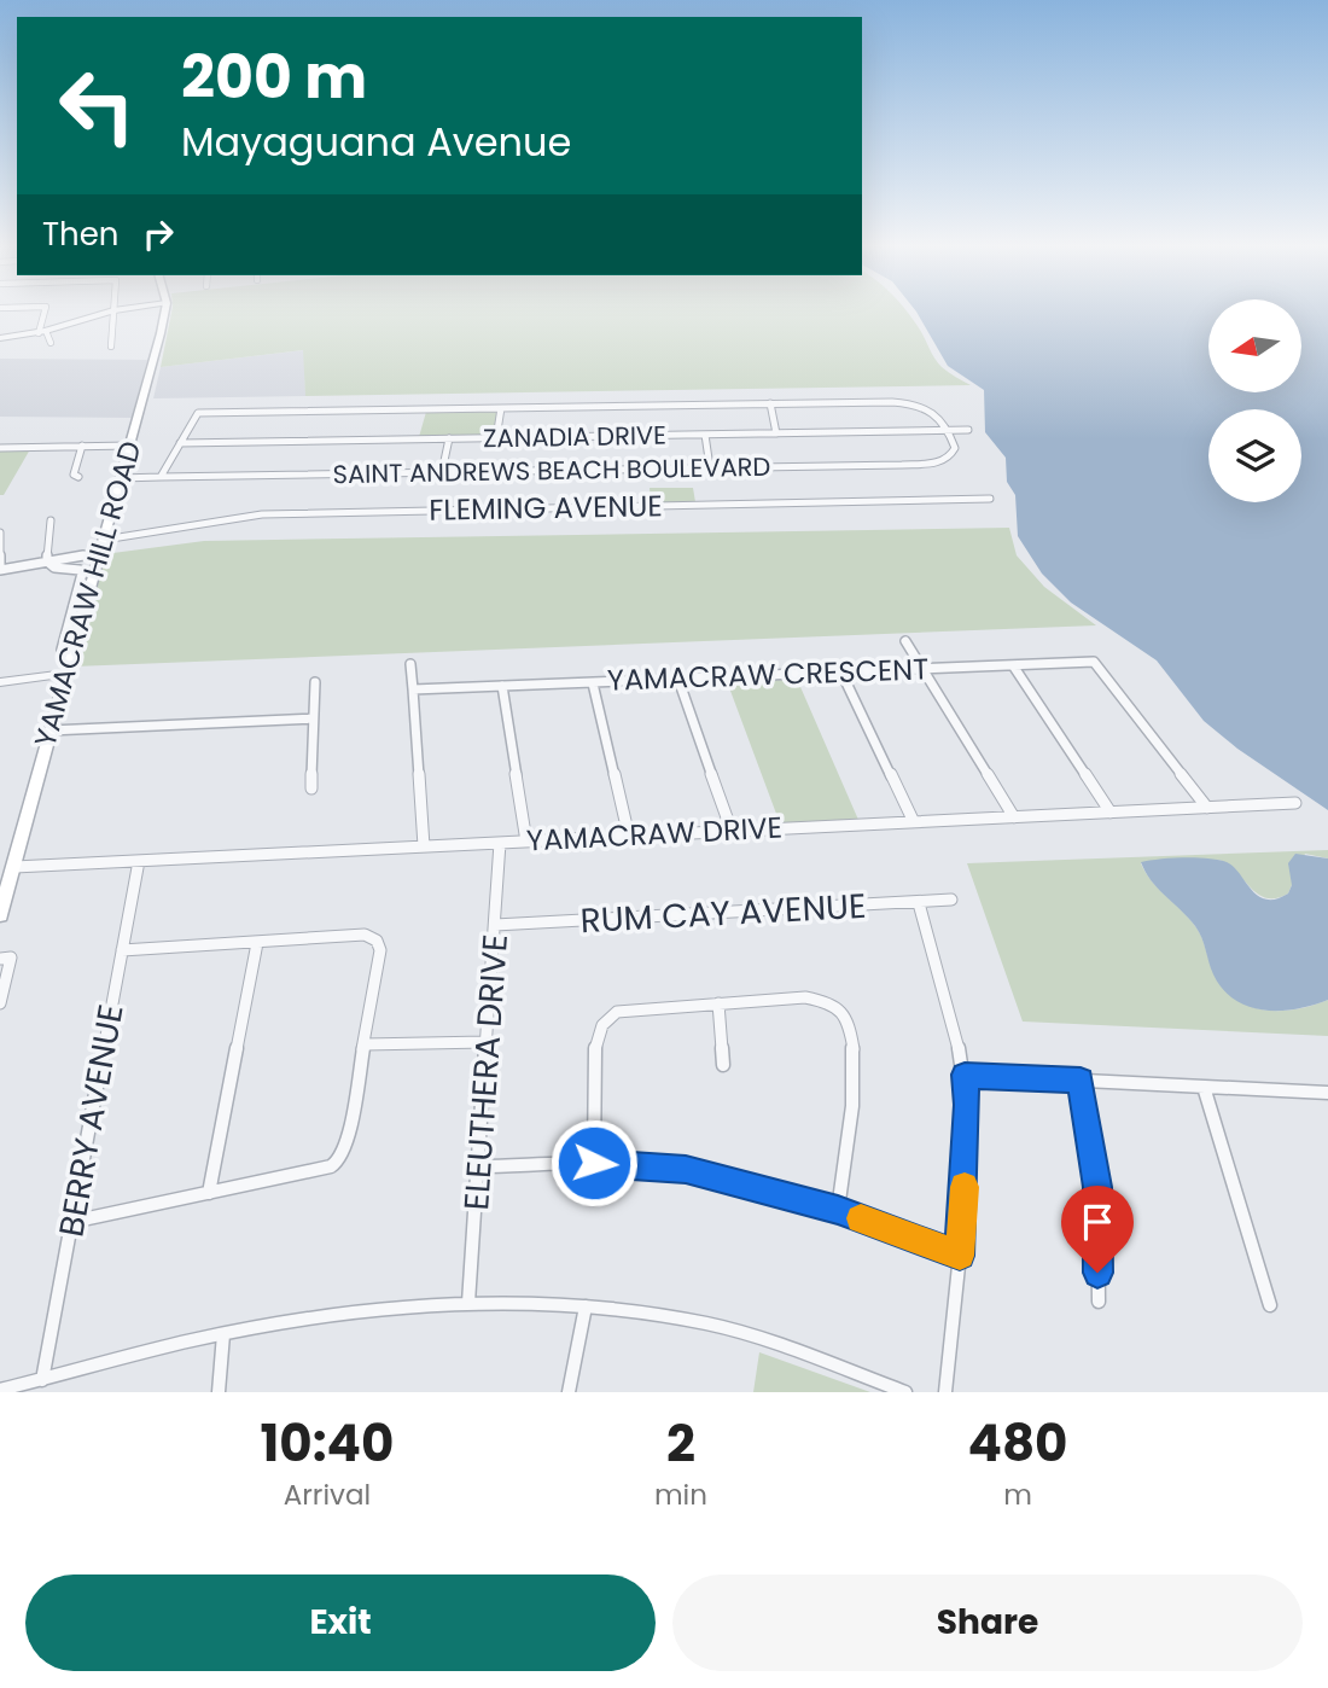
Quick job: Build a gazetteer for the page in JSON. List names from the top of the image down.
{
  "streets": {
    "main road": ["YAMACRAW HILL ROAD"],
    "street": [
      "ZANADIA DRIVE",
      "SAINT ANDREWS BEACH BOULEVARD",
      "FLEMING AVENUE",
      "YAMACRAW CRESCENT",
      "YAMACRAW DRIVE",
      "RUM CAY AVENUE",
      "ELEUTHERA DRIVE",
      "BERRY AVENUE"
    ]
  },
  "crossings": [
    ["ZANADIA DRIVE", "SAINT ANDREWS BEACH BOULEVARD"],
    ["SAINT ANDREWS BEACH BOULEVARD", "YAMACRAW HILL ROAD"],
    ["FLEMING AVENUE", "YAMACRAW HILL ROAD"],
    ["YAMACRAW HILL ROAD", "YAMACRAW DRIVE"],
    ["YAMACRAW CRESCENT", "YAMACRAW DRIVE"],
    ["YAMACRAW DRIVE", "ELEUTHERA DRIVE"],
    ["YAMACRAW DRIVE", "BERRY AVENUE"],
    ["RUM CAY AVENUE", "ELEUTHERA DRIVE"]
  ],
  "north": "left",
  "page": {
    "turn": ["200 m", "Mayaguana Avenue"],
    "then": "Then",
    "eta": [
      "10:40",
      "Arrival",
      "2",
      "min",
      "480",
      "m"
    ],
    "buttons": ["Exit", "Share"]
  }
}
